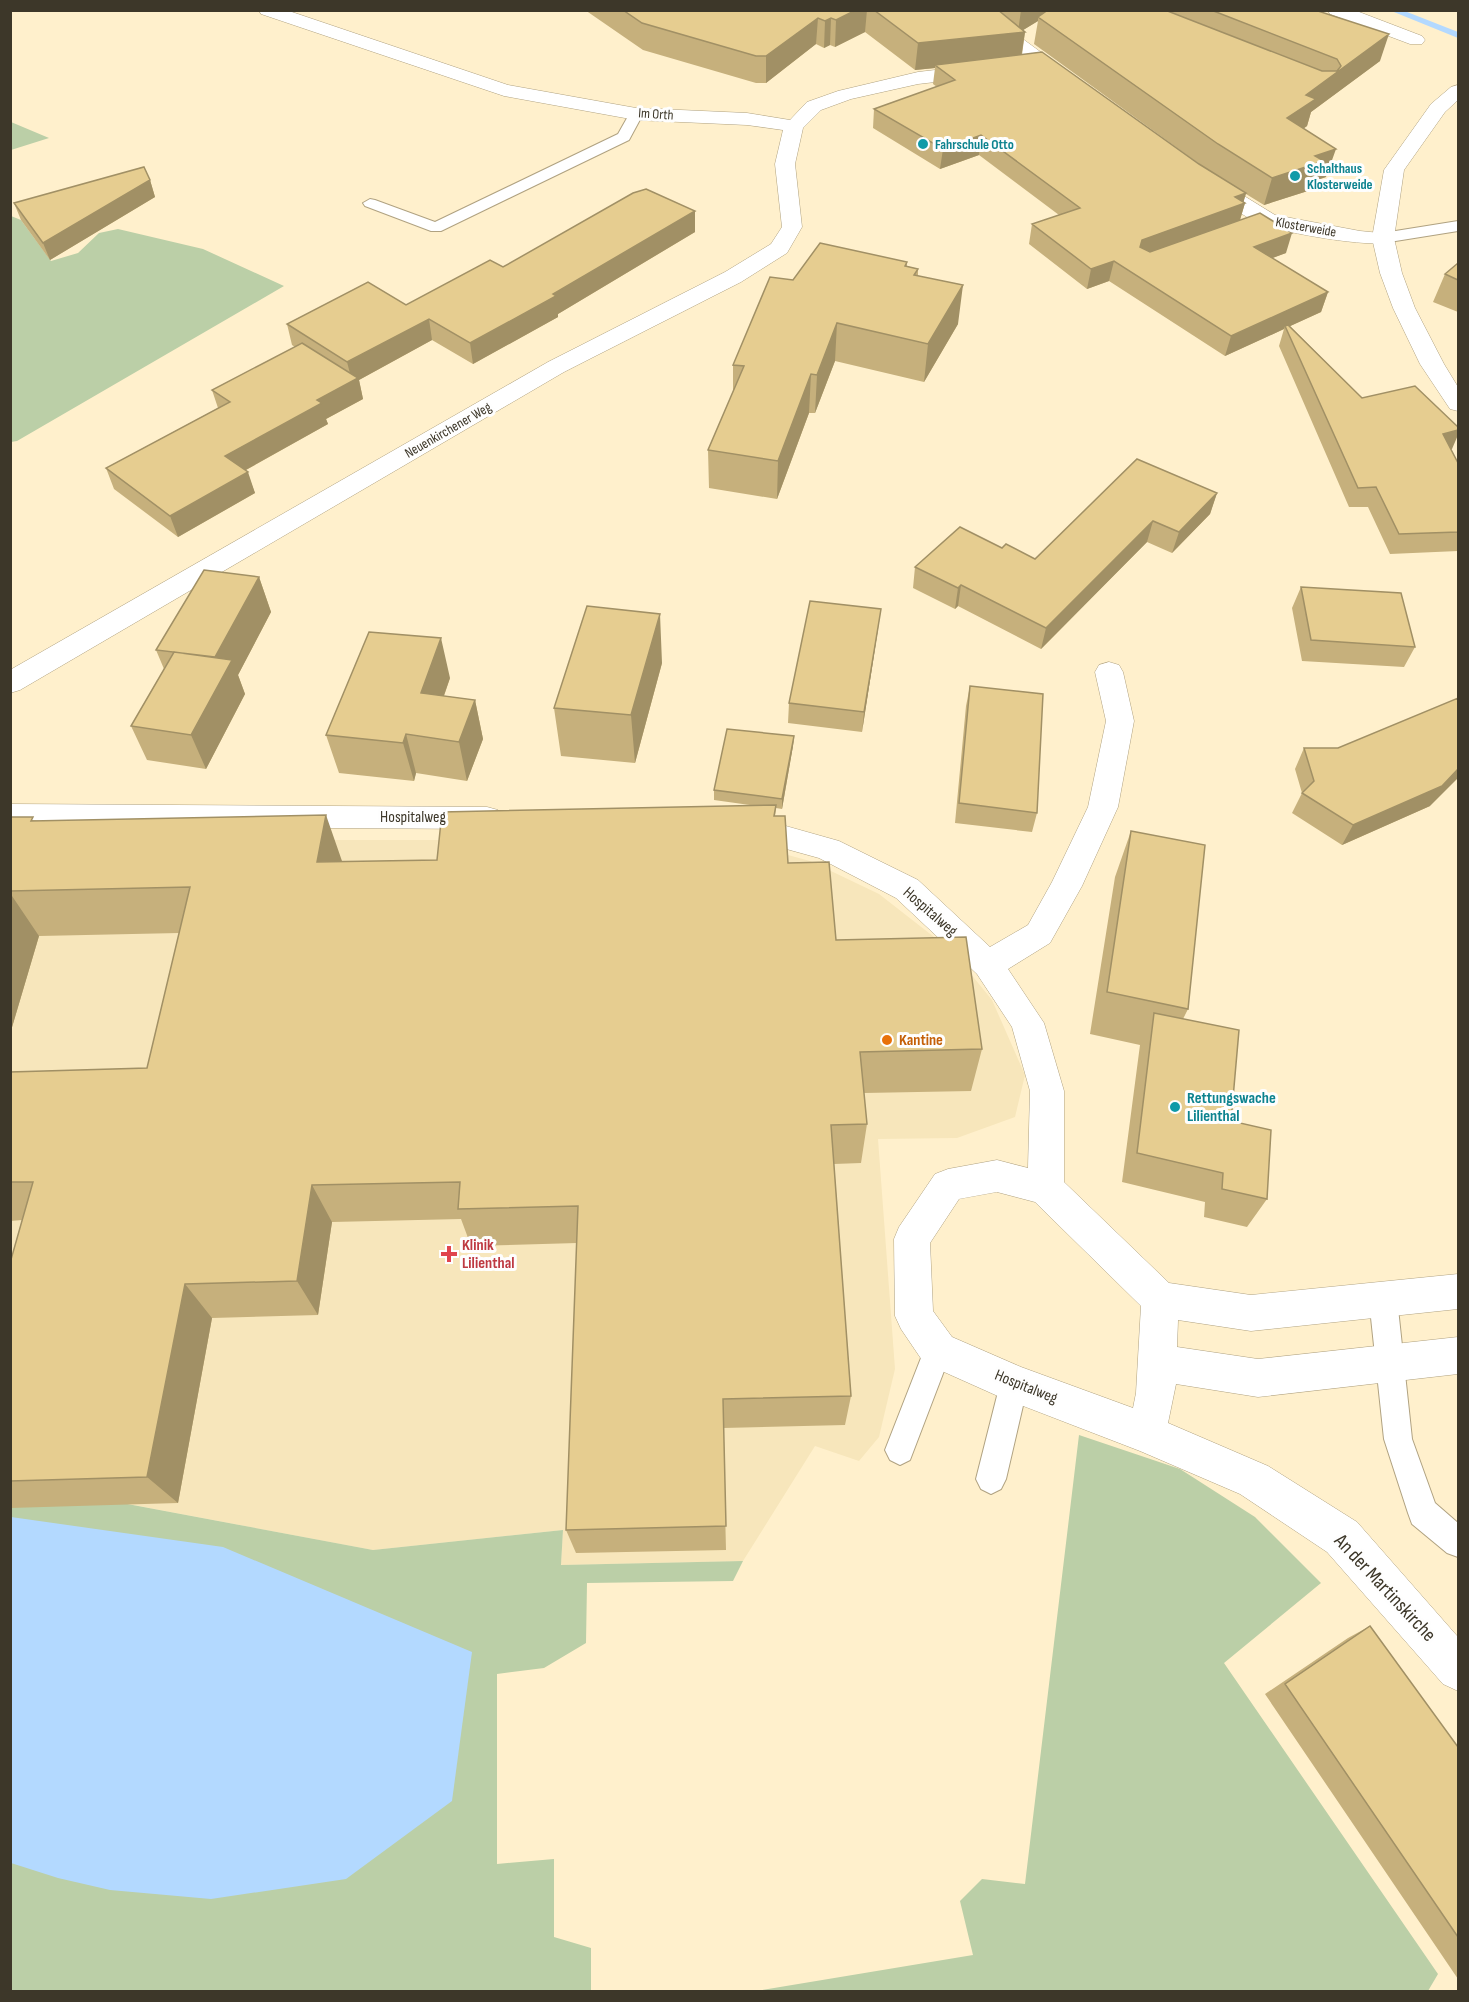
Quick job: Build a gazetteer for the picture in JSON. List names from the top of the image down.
{
  "streets": {
    "street": [
      "Im Orth",
      "Klosterweide",
      "Neuenkirchener Weg",
      "Hospitalweg",
      "An der Martinskirche"
    ]
  },
  "crossings": [
    ["Im Orth", "Neuenkirchener Weg"],
    ["Hospitalweg", "An der Martinskirche"]
  ],
  "places": {
    "other": [
      "Fahrschule Otto",
      "Schalthaus Klosterweide",
      "Kantine",
      "Rettungswache Lilienthal"
    ],
    "health": ["Klinik Lilienthal"]
  }
}
